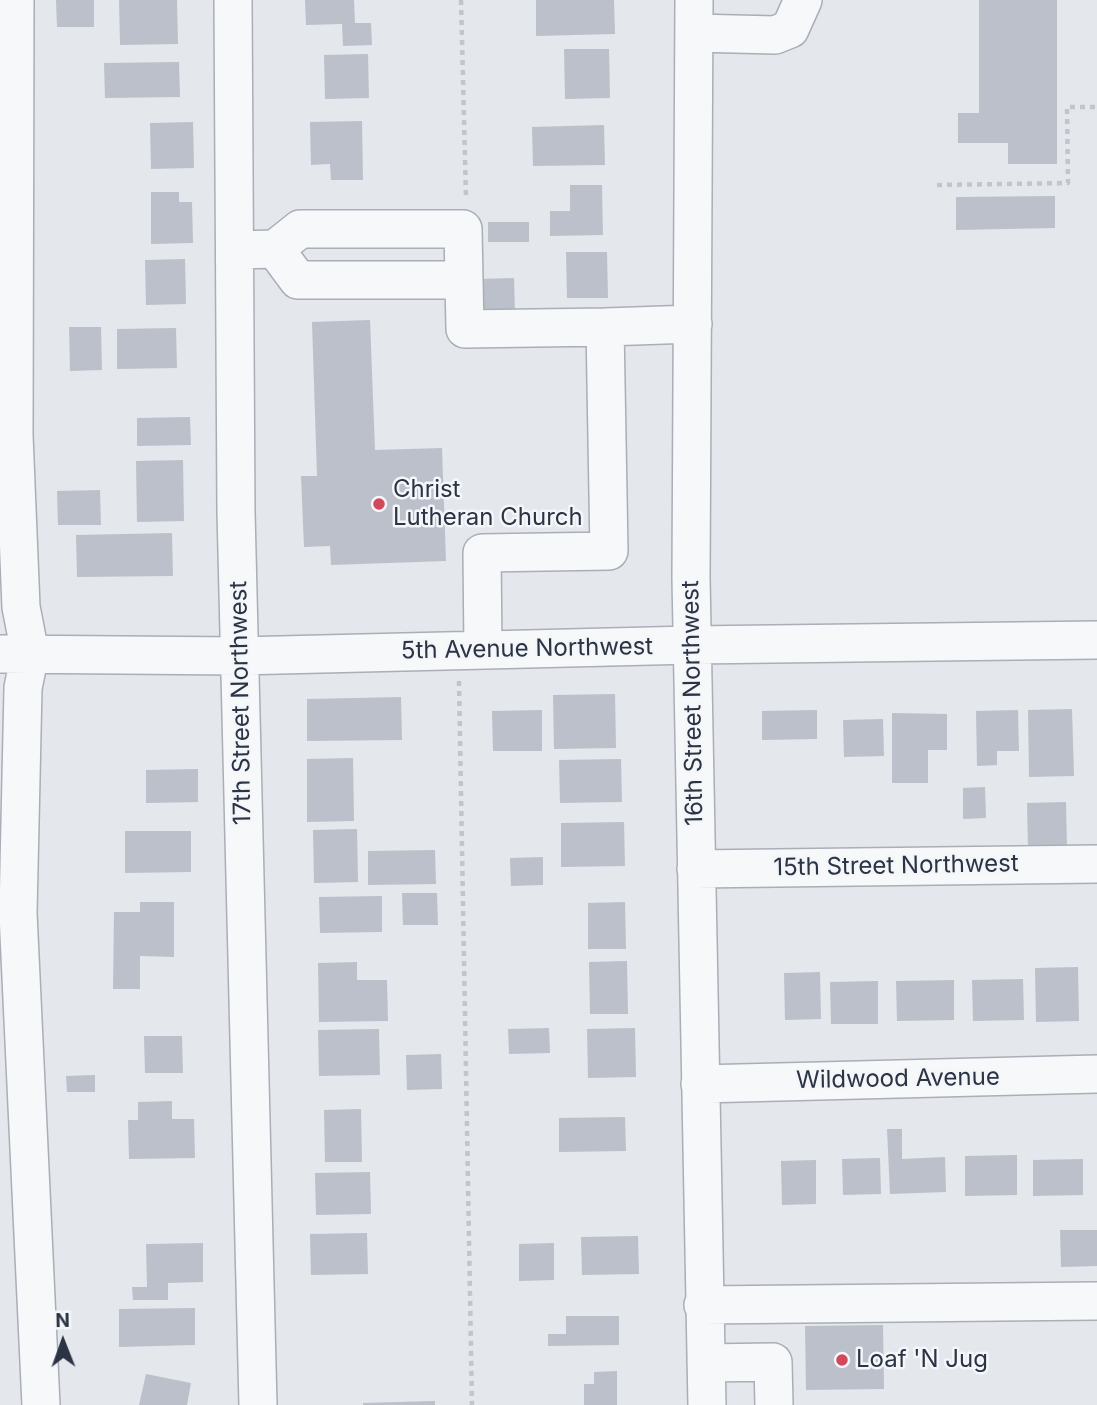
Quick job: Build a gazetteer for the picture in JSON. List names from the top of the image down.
{
  "streets": {
    "street": [
      "5th Avenue Northwest",
      "17th Street Northwest",
      "16th Street Northwest",
      "15th Street Northwest",
      "Wildwood Avenue"
    ]
  },
  "crossings": [
    ["5th Avenue Northwest", "17th Street Northwest"],
    ["5th Avenue Northwest", "16th Street Northwest"],
    ["16th Street Northwest", "15th Street Northwest"],
    ["16th Street Northwest", "Wildwood Avenue"]
  ],
  "places": ["Christ Lutheran Church", "Loaf 'N Jug"],
  "north": "top"
}
